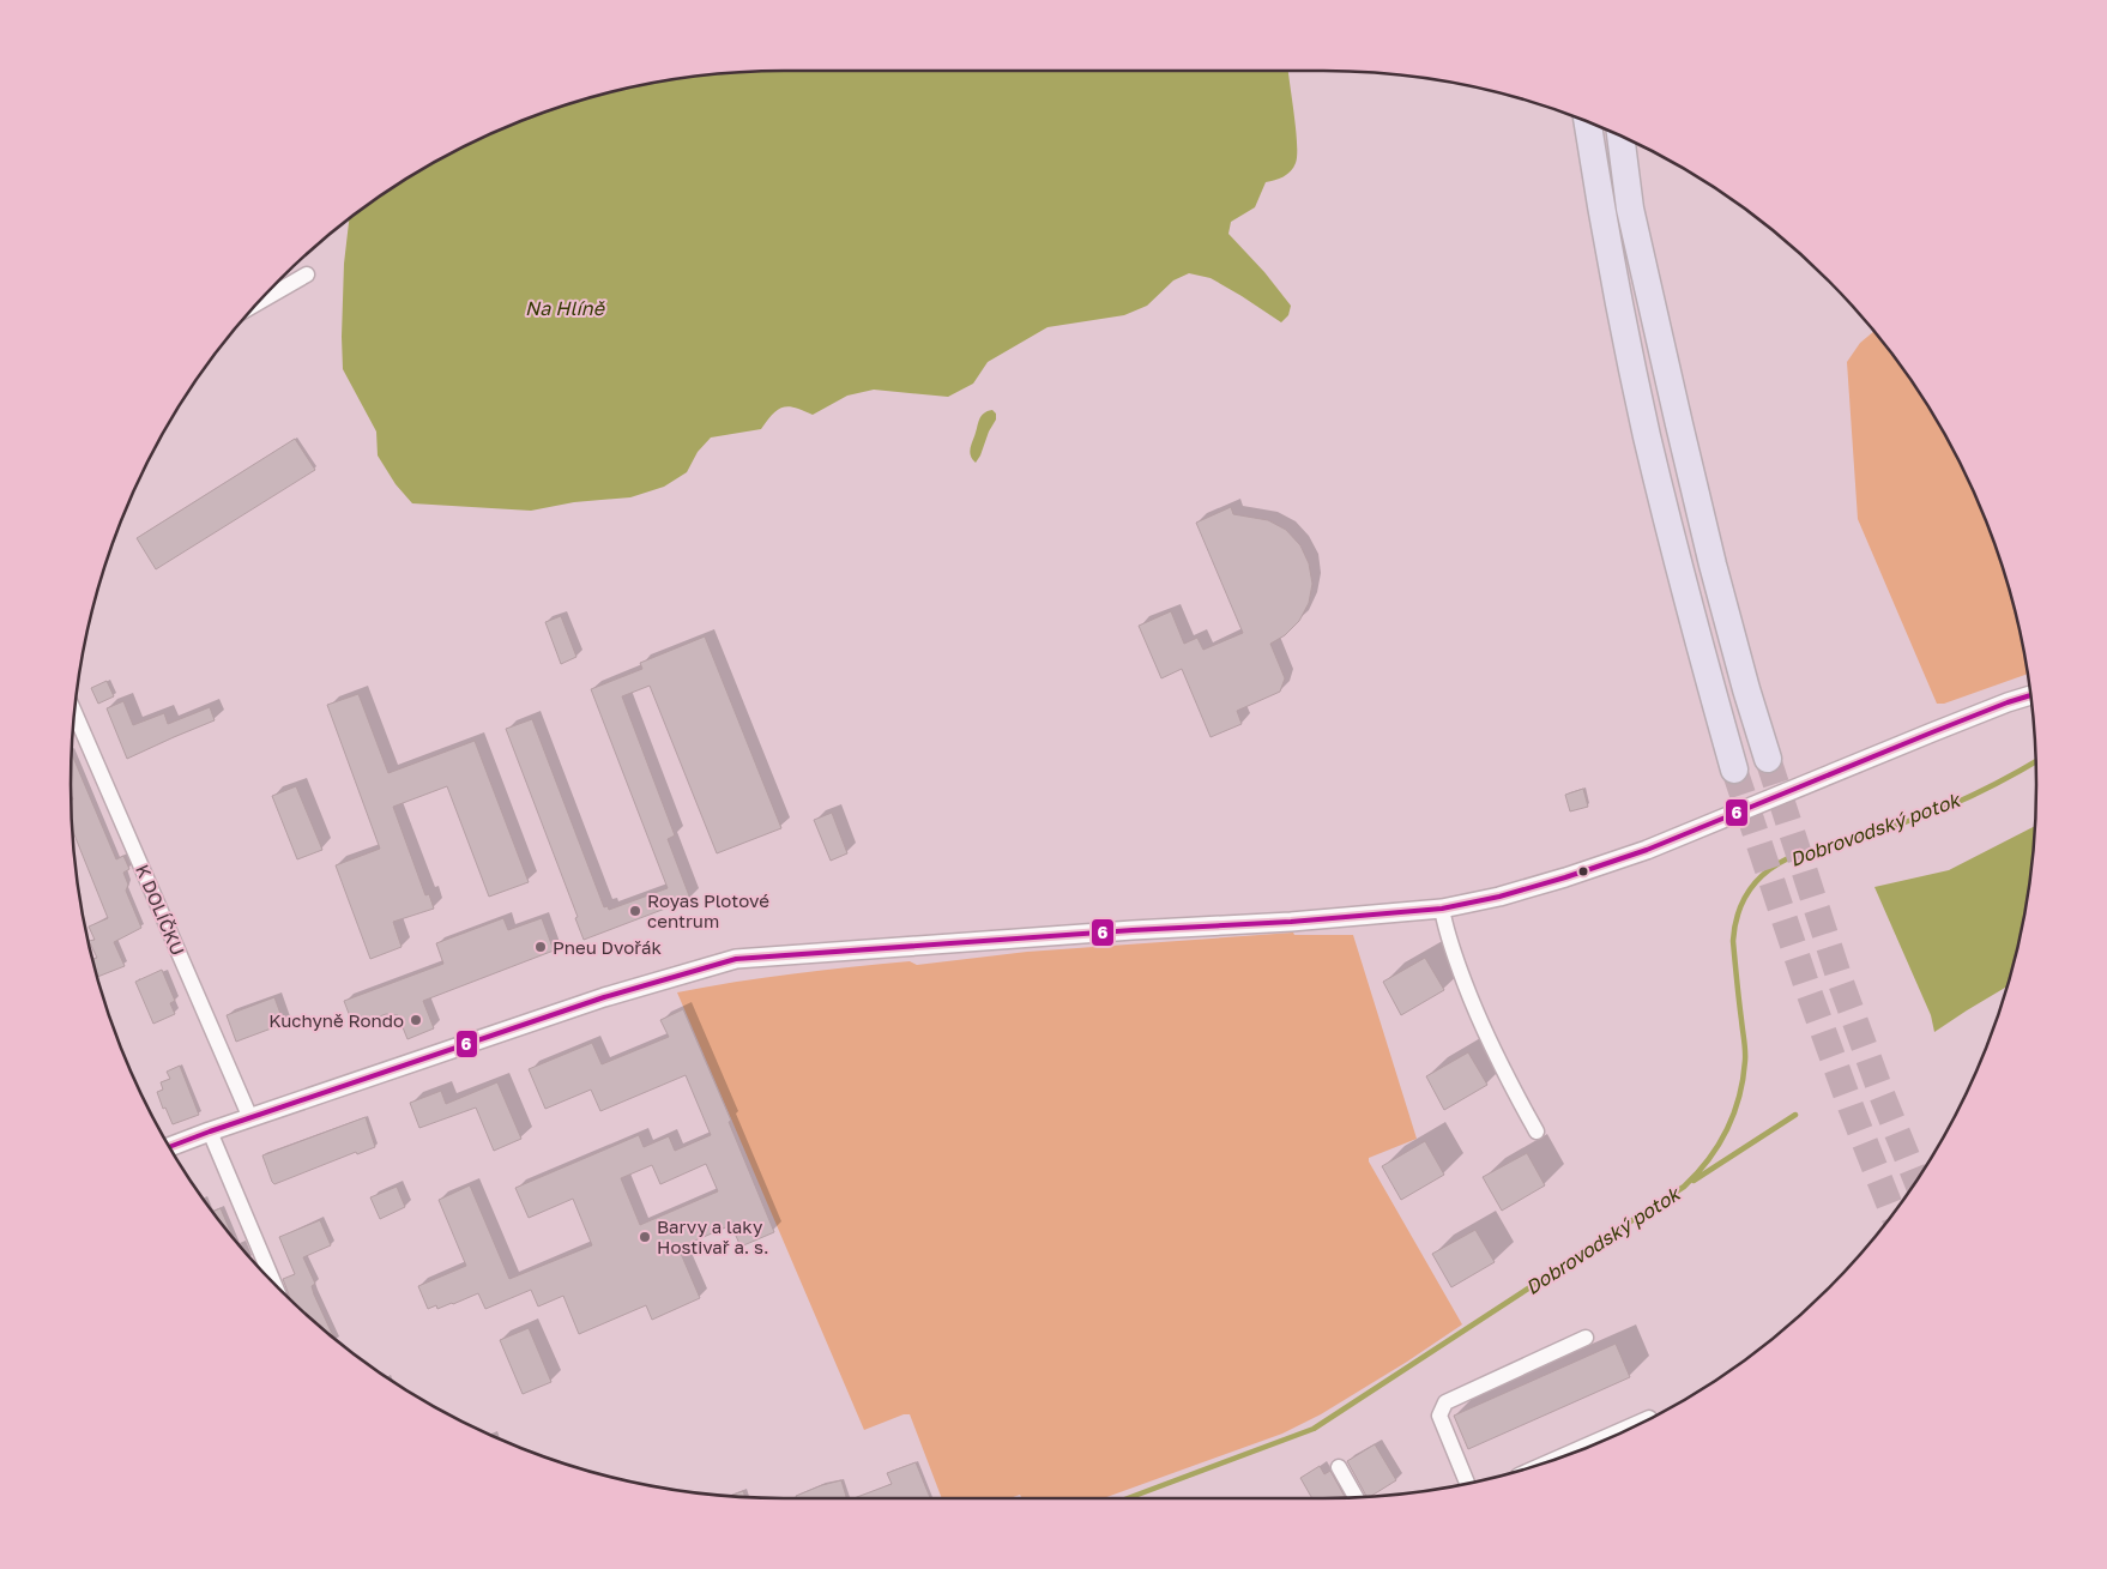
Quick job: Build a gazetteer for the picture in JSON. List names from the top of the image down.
{
  "streets": {
    "street": ["K DOLÍČKU"]
  },
  "water": ["Na Hlíně", "Dobrovodský potok"],
  "places": [
    "Royas Plotové centrum",
    "Pneu Dvořák",
    "Kuchyně Rondo",
    "Barvy a laky Hostivař a. s."
  ],
  "lines": ["transit line 6"]
}
